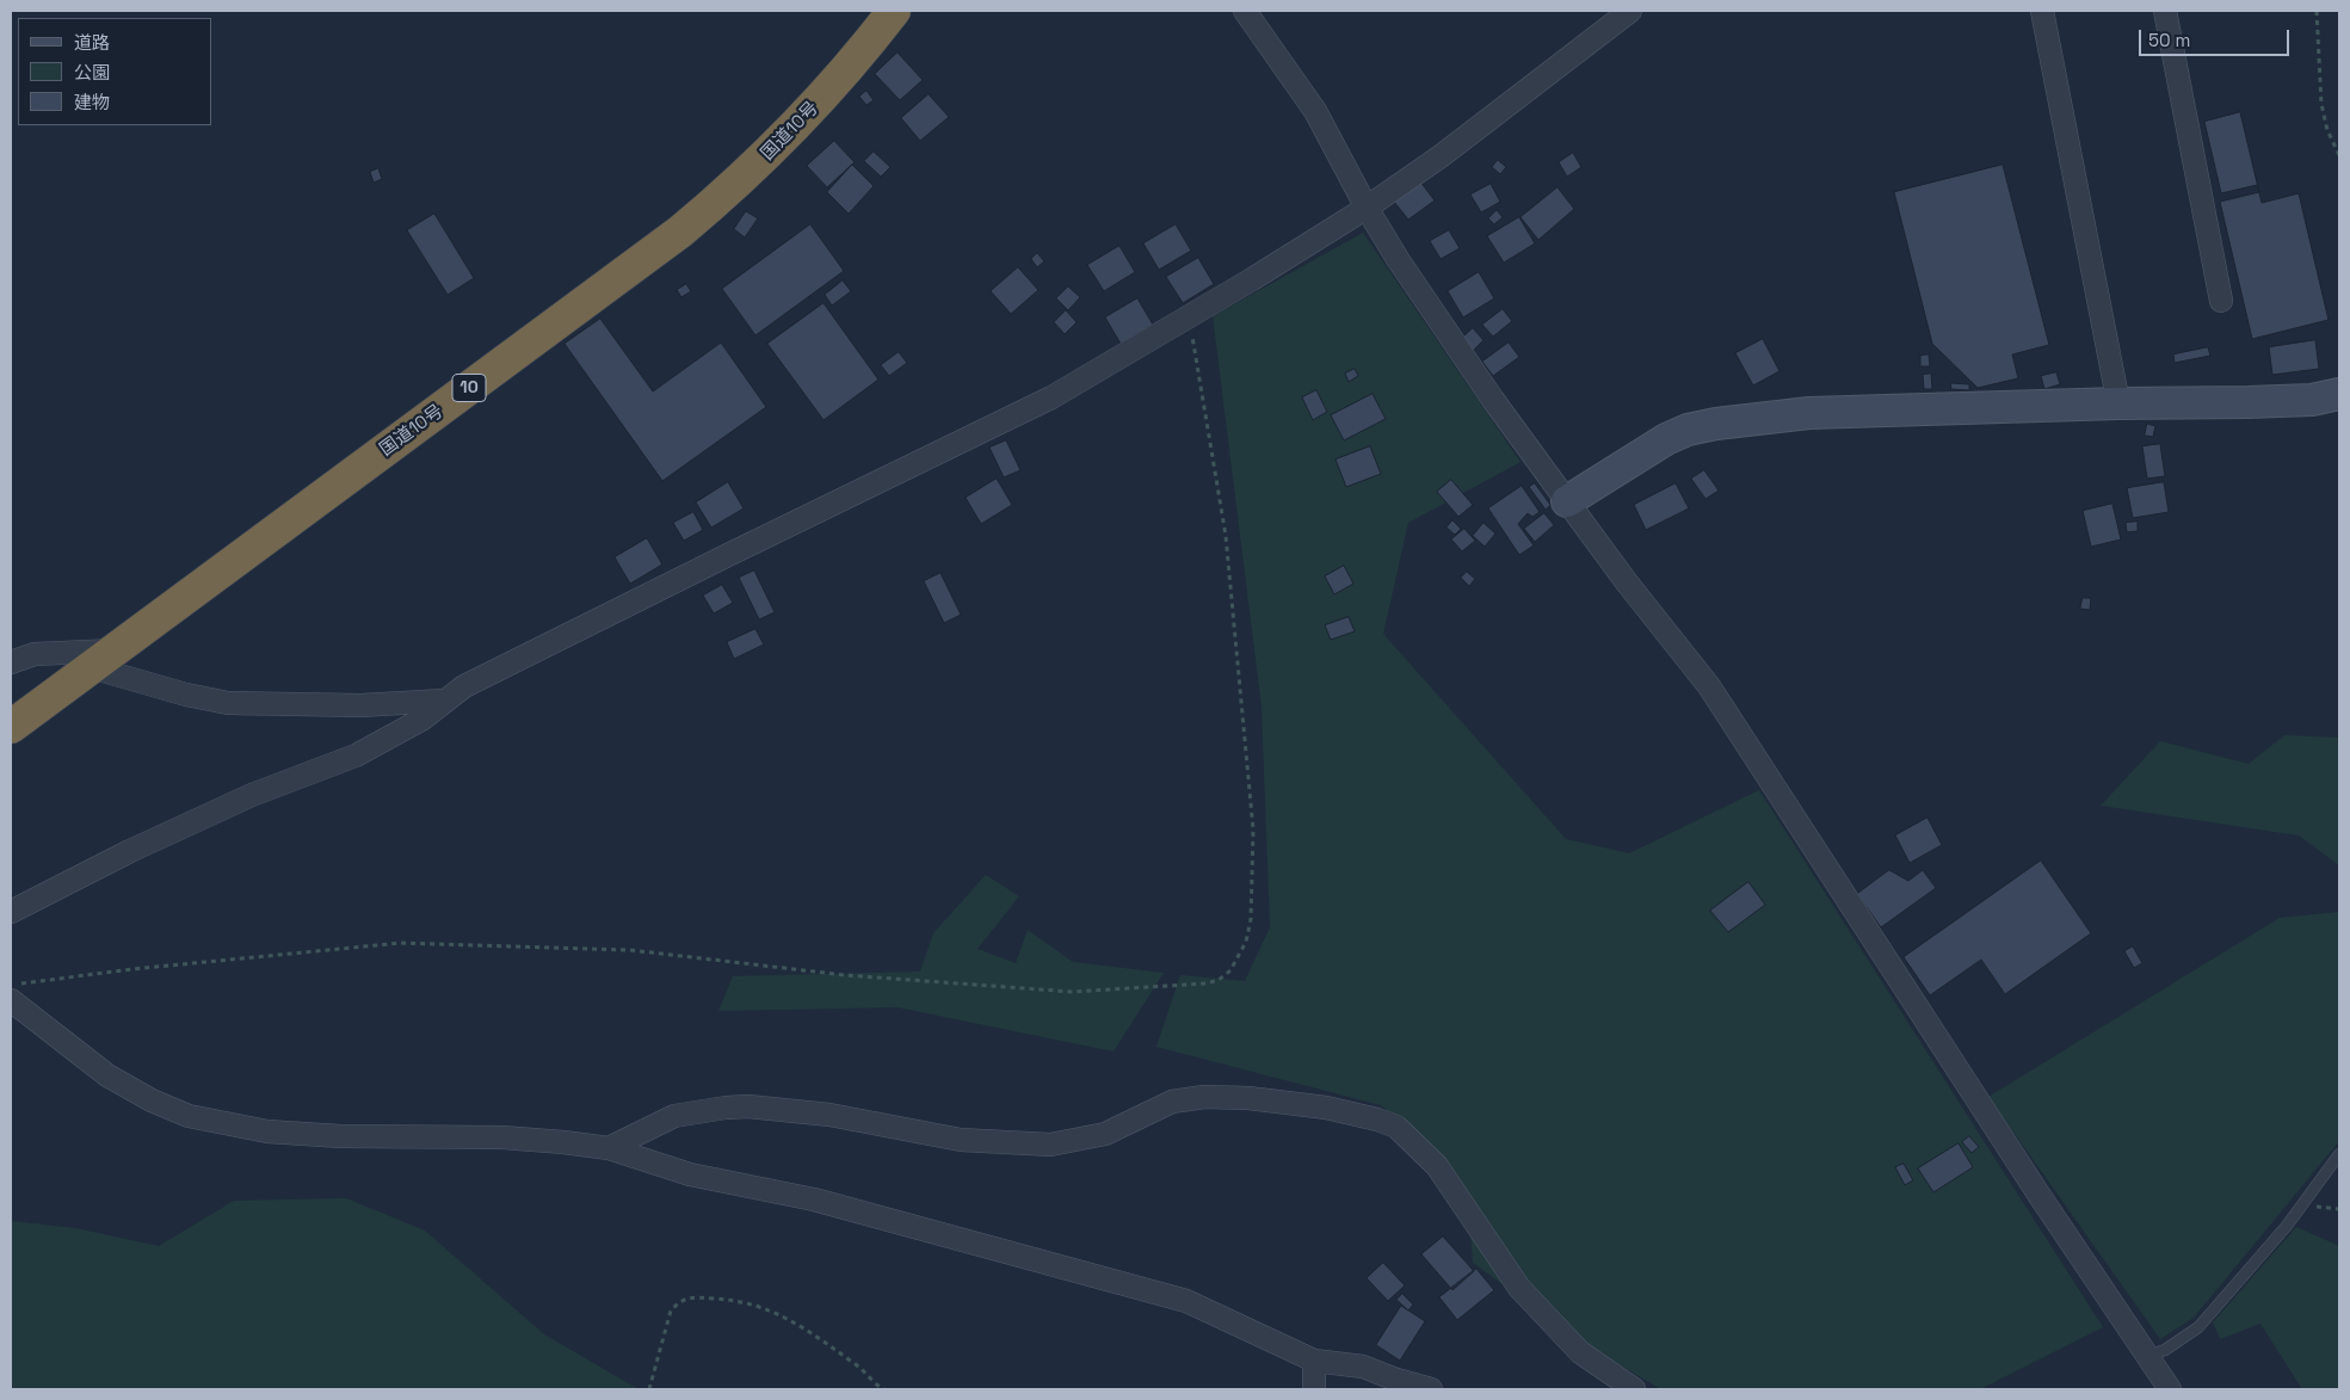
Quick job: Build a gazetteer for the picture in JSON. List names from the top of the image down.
{
  "streets": {
    "highway": ["国道10号", "10"]
  },
  "legend": ["道路", "公園", "建物"],
  "scale_bar": "50 m"
}
